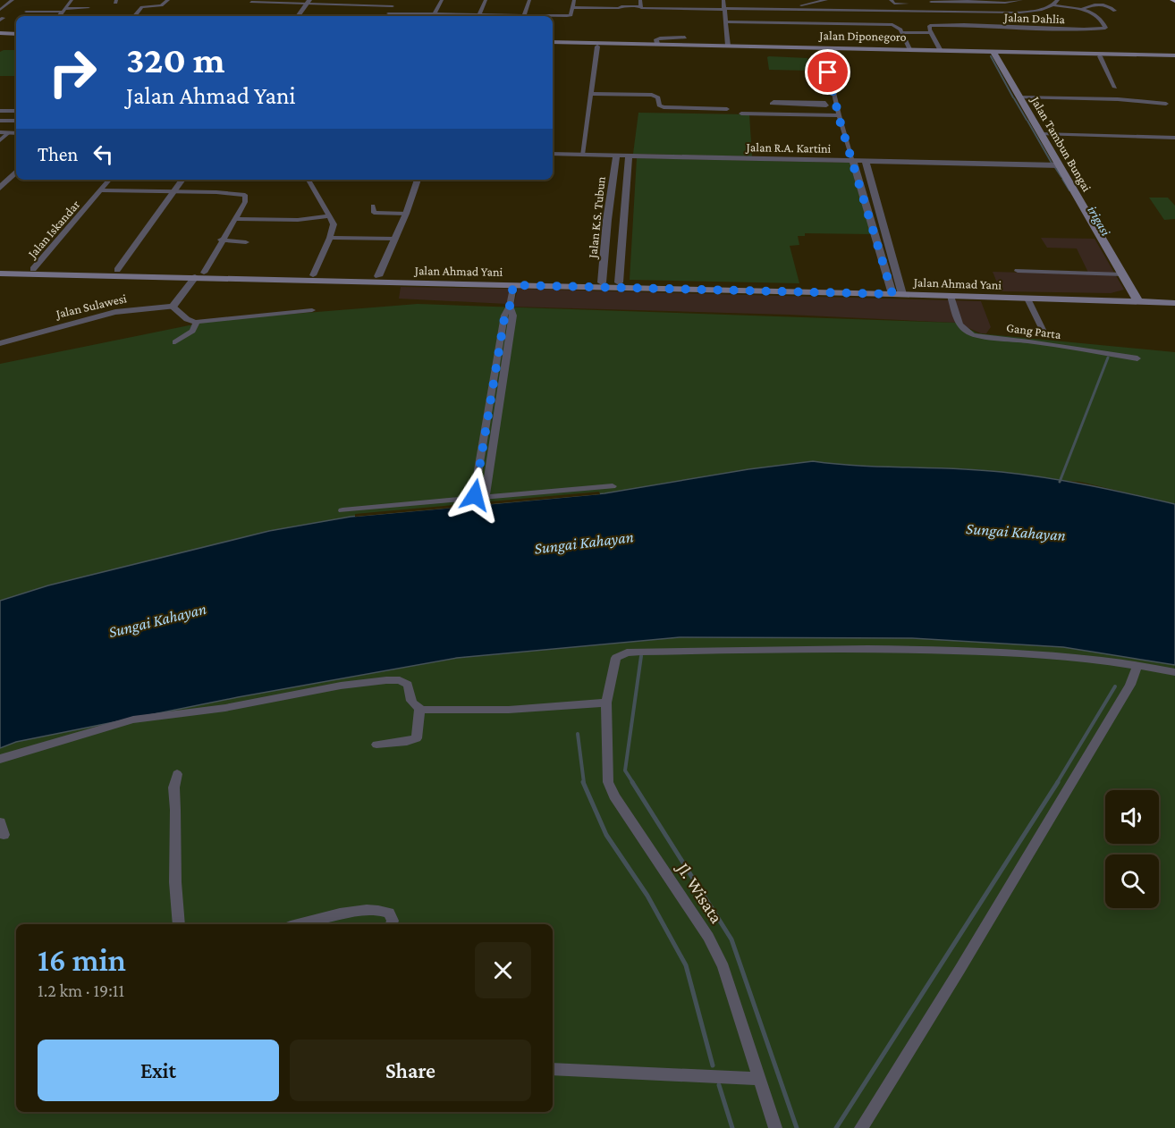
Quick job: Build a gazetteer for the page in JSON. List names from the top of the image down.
{
  "streets": {
    "main road": ["Jalan Diponegoro", "Jalan Tambun Bungai", "Jalan Ahmad Yani"],
    "street": [
      "Jalan Dahlia",
      "Jalan R.A. Kartini",
      "Jalan K.S. Tubun",
      "Jalan Iskandar",
      "Jalan Sulawesi",
      "Gang Parta",
      "Jl. Wisata"
    ]
  },
  "crossings": [
    ["Jalan Diponegoro", "Jalan Tambun Bungai"],
    ["Jalan Tambun Bungai", "Jalan R.A. Kartini"],
    ["Jalan Tambun Bungai", "Jalan Ahmad Yani"],
    ["Jalan R.A. Kartini", "Jalan K.S. Tubun"],
    ["Jalan K.S. Tubun", "Jalan Ahmad Yani"],
    ["Jalan Iskandar", "Jalan Ahmad Yani"],
    ["Jalan Ahmad Yani", "Gang Parta"]
  ],
  "water": ["irigasi", "Sungai Kahayan"],
  "page": {
    "turn": ["320 m", "Jalan Ahmad Yani"],
    "then": "Then",
    "heading": ["16 min", "1.2 km · 19:11"],
    "buttons": ["Exit", "Share"]
  }
}
